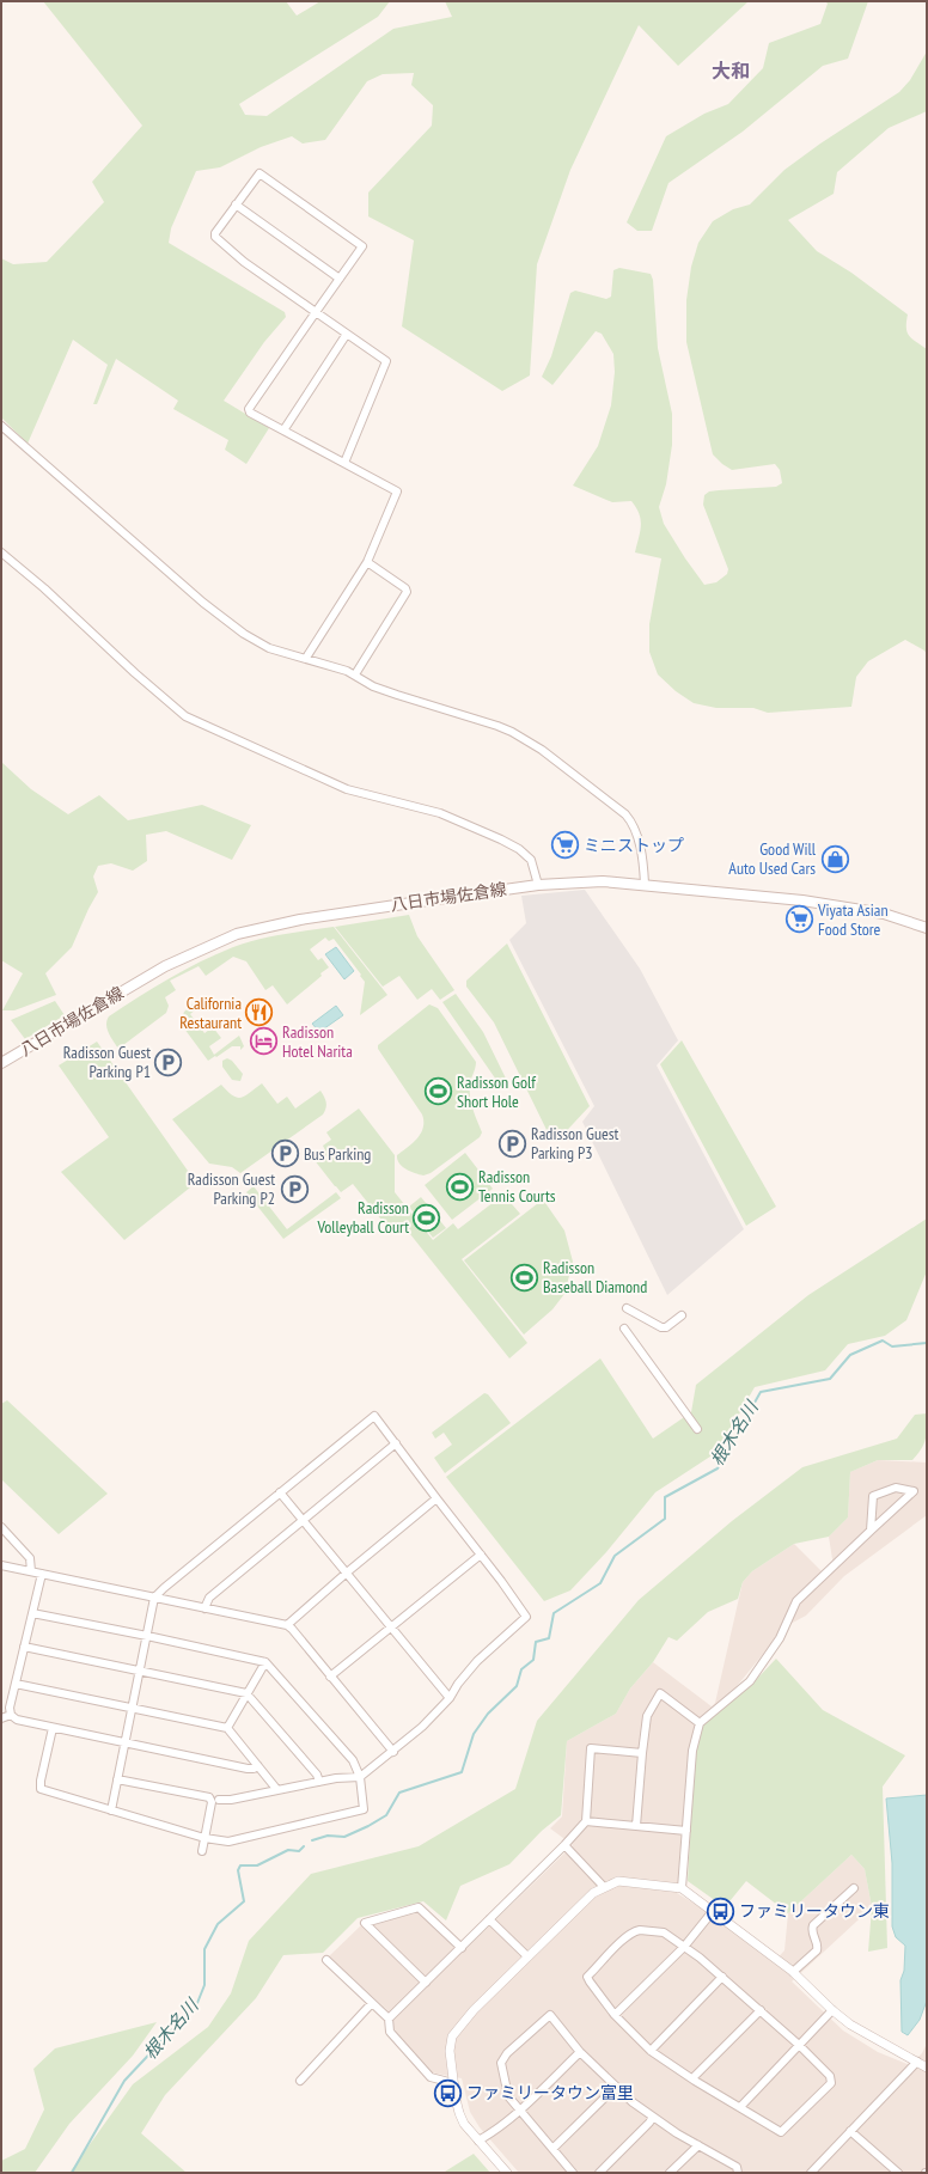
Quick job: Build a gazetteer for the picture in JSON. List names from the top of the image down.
{
  "streets": {
    "main road": ["八日市場佐倉線"]
  },
  "districts": ["大和"],
  "water": ["根木名川"],
  "places": {
    "supermarket": ["ミニストップ", "Viyata Asian Food Store"],
    "shop": ["Good Will Auto Used Cars"],
    "restaurant": ["California Restaurant"],
    "hotel": ["Radisson Hotel Narita"],
    "parking": [
      "Radisson Guest Parking P1",
      "Radisson Guest Parking P3",
      "Bus Parking",
      "Radisson Guest Parking P2"
    ],
    "sports": [
      "Radisson Golf Short Hole",
      "Radisson Tennis Courts",
      "Radisson Volleyball Court",
      "Radisson Baseball Diamond"
    ],
    "bus stop": ["ファミリータウン東", "ファミリータウン富里"]
  }
}
